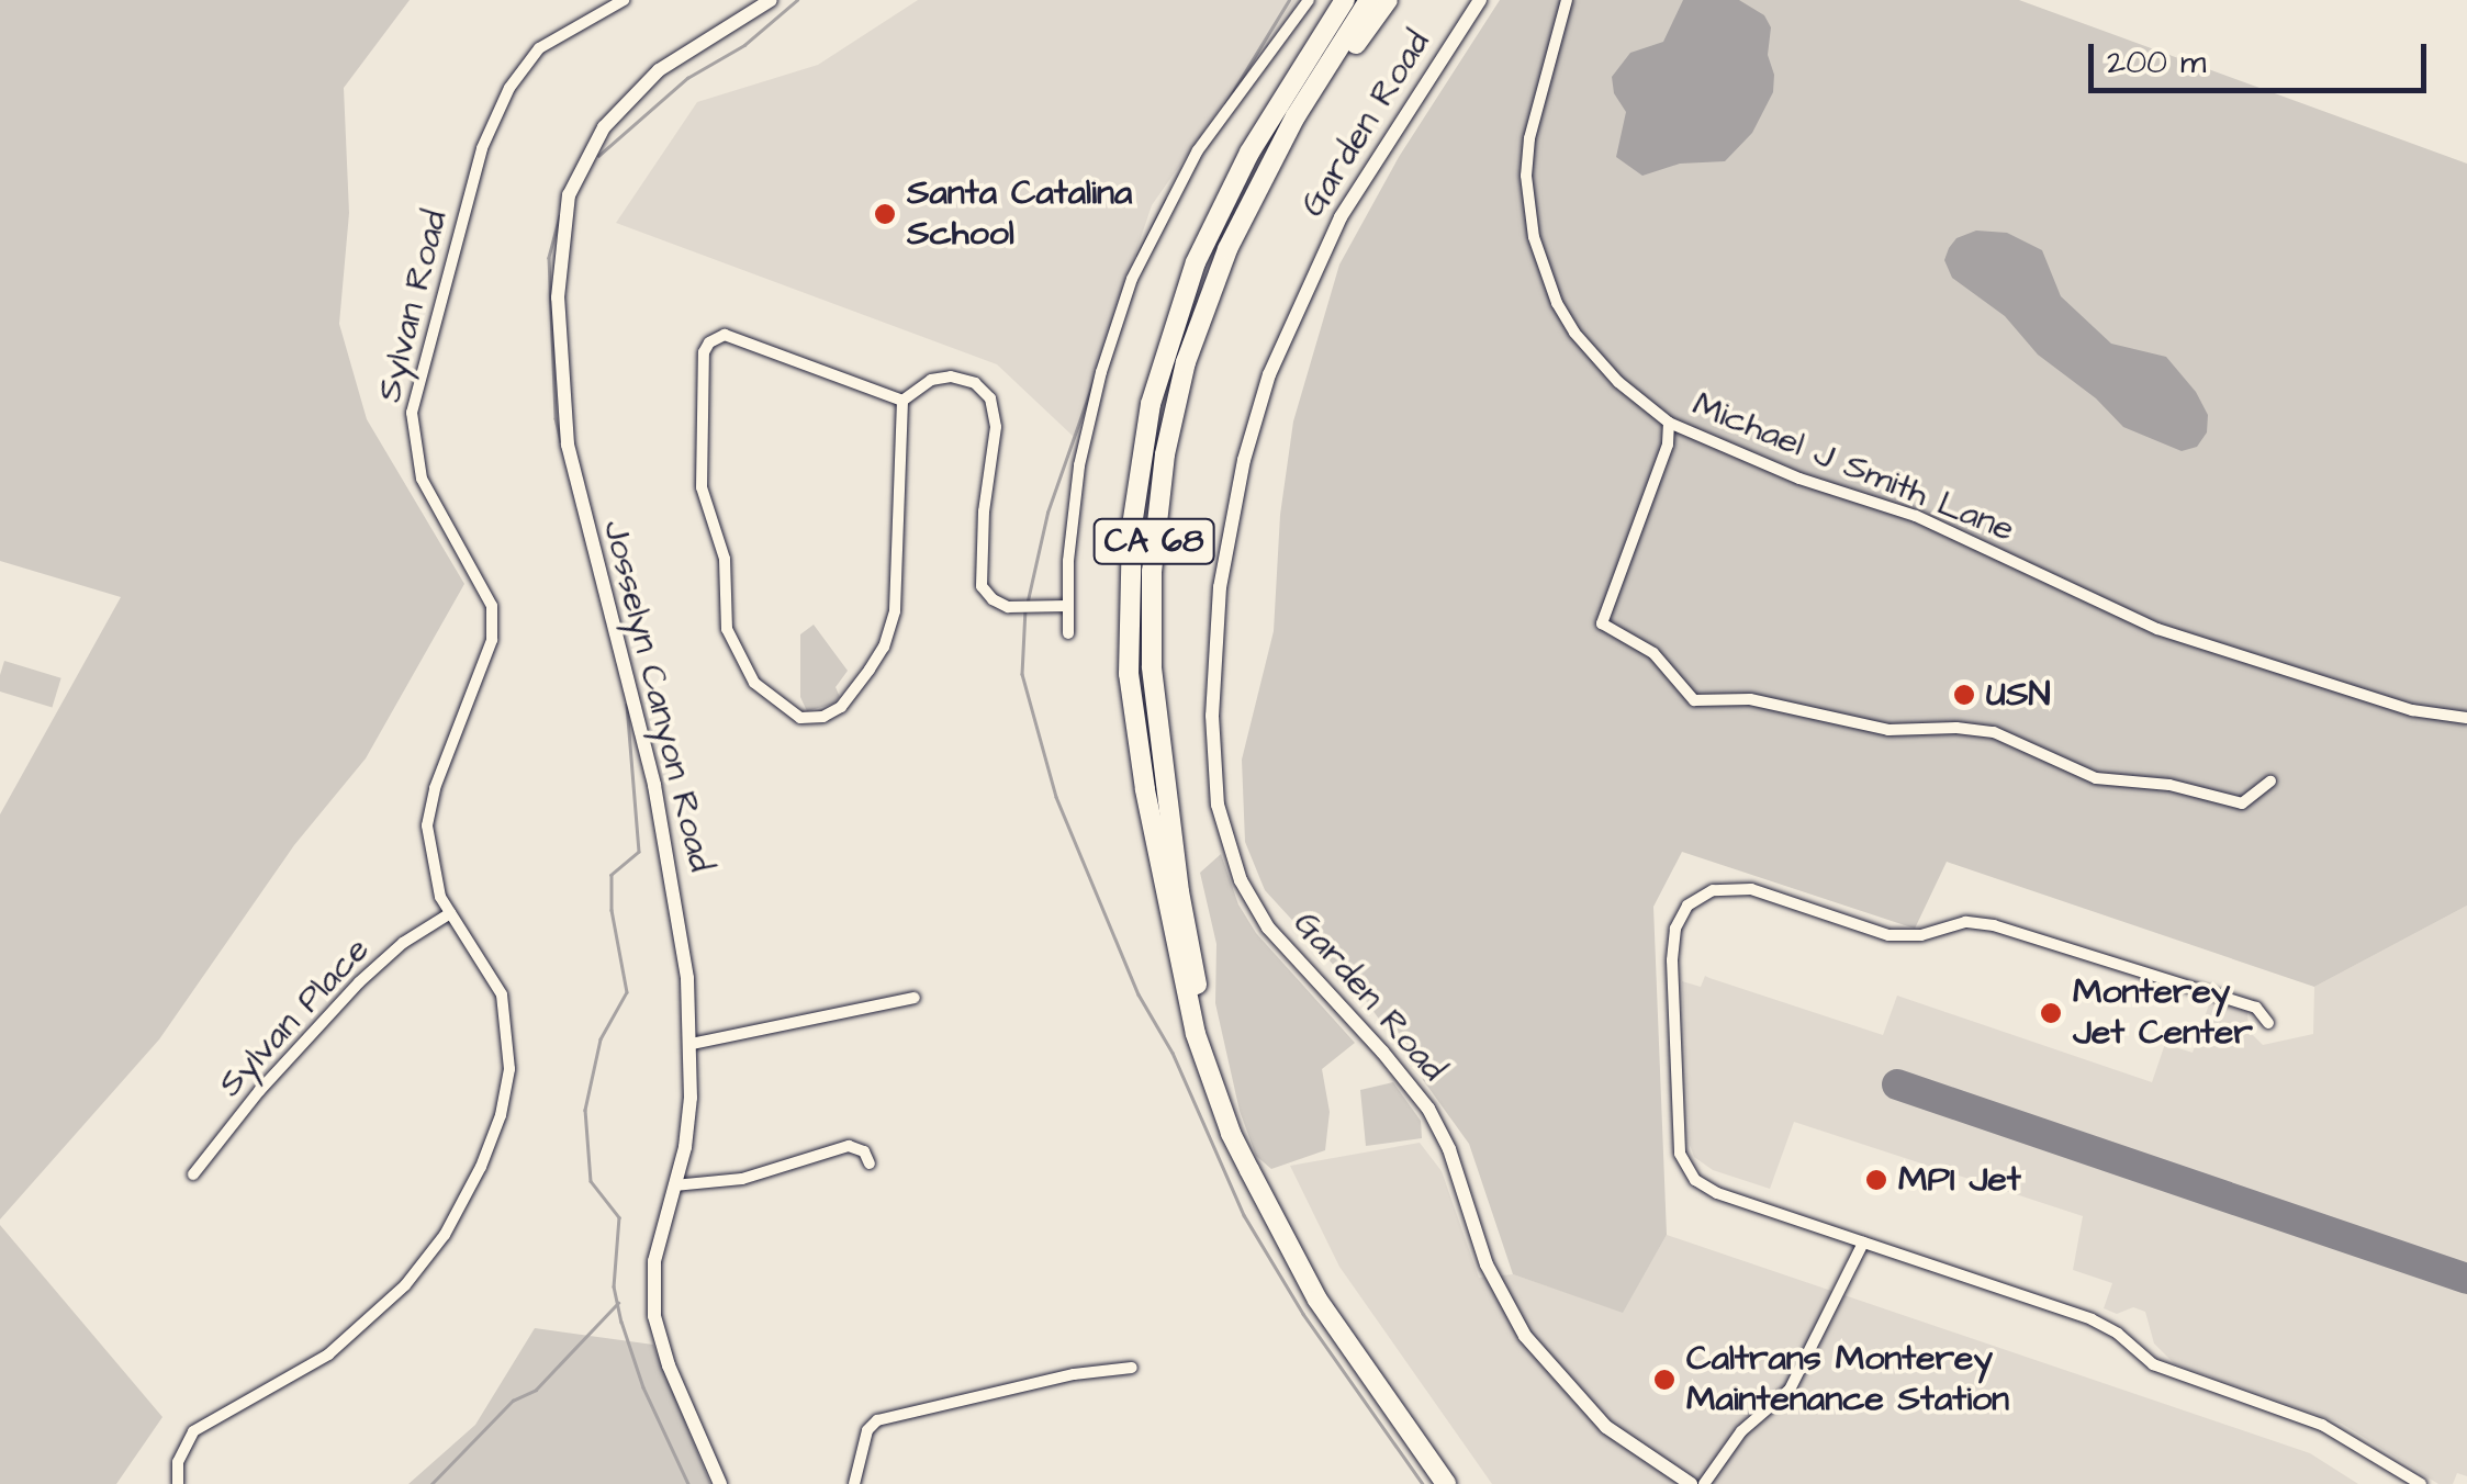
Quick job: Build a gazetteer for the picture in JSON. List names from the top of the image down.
{
  "streets": {
    "highway": ["CA 68"],
    "street": [
      "Garden Road",
      "Sylvan Road",
      "Michael J Smith Lane",
      "Josselyn Canyon Road",
      "Sylvan Place"
    ]
  },
  "crossings": [
    ["Sylvan Road", "Sylvan Place"]
  ],
  "places": [
    "Santa Catalina School",
    "USN",
    "Monterey Jet Center",
    "MPI Jet",
    "Caltrans Monterey Maintenance Station"
  ],
  "scale_bar": "200 m"
}
